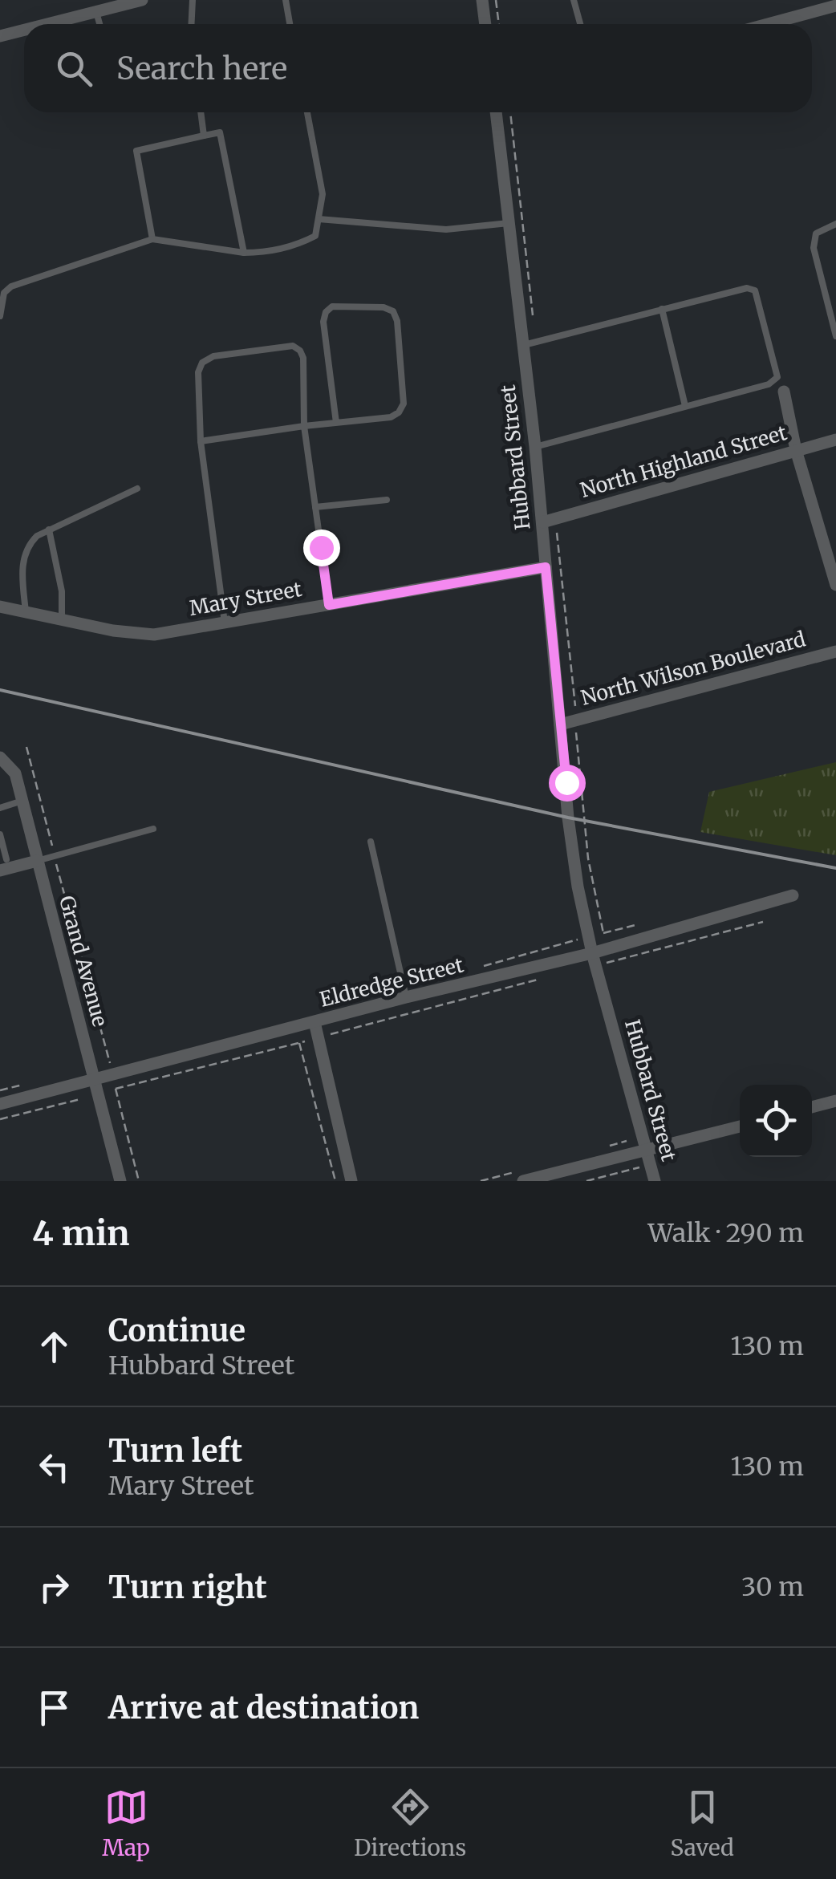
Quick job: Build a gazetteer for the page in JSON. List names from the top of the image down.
{
  "streets": {
    "street": [
      "Hubbard Street",
      "North Highland Street",
      "Mary Street",
      "North Wilson Boulevard",
      "Grand Avenue",
      "Eldredge Street"
    ]
  },
  "crossings": [
    ["Hubbard Street", "North Highland Street"],
    ["Hubbard Street", "Mary Street"],
    ["Hubbard Street", "North Wilson Boulevard"],
    ["Hubbard Street", "Eldredge Street"],
    ["Grand Avenue", "Eldredge Street"]
  ],
  "page": {
    "search": "Search here",
    "heading": ["4 min", "Walk · 290 m"],
    "list": [
      ["Continue", "Hubbard Street", "130 m"],
      ["Turn left", "Mary Street", "130 m"],
      ["Turn right", "30 m"],
      "Arrive at destination"
    ],
    "nav": ["Map", "Directions", "Saved"]
  }
}
